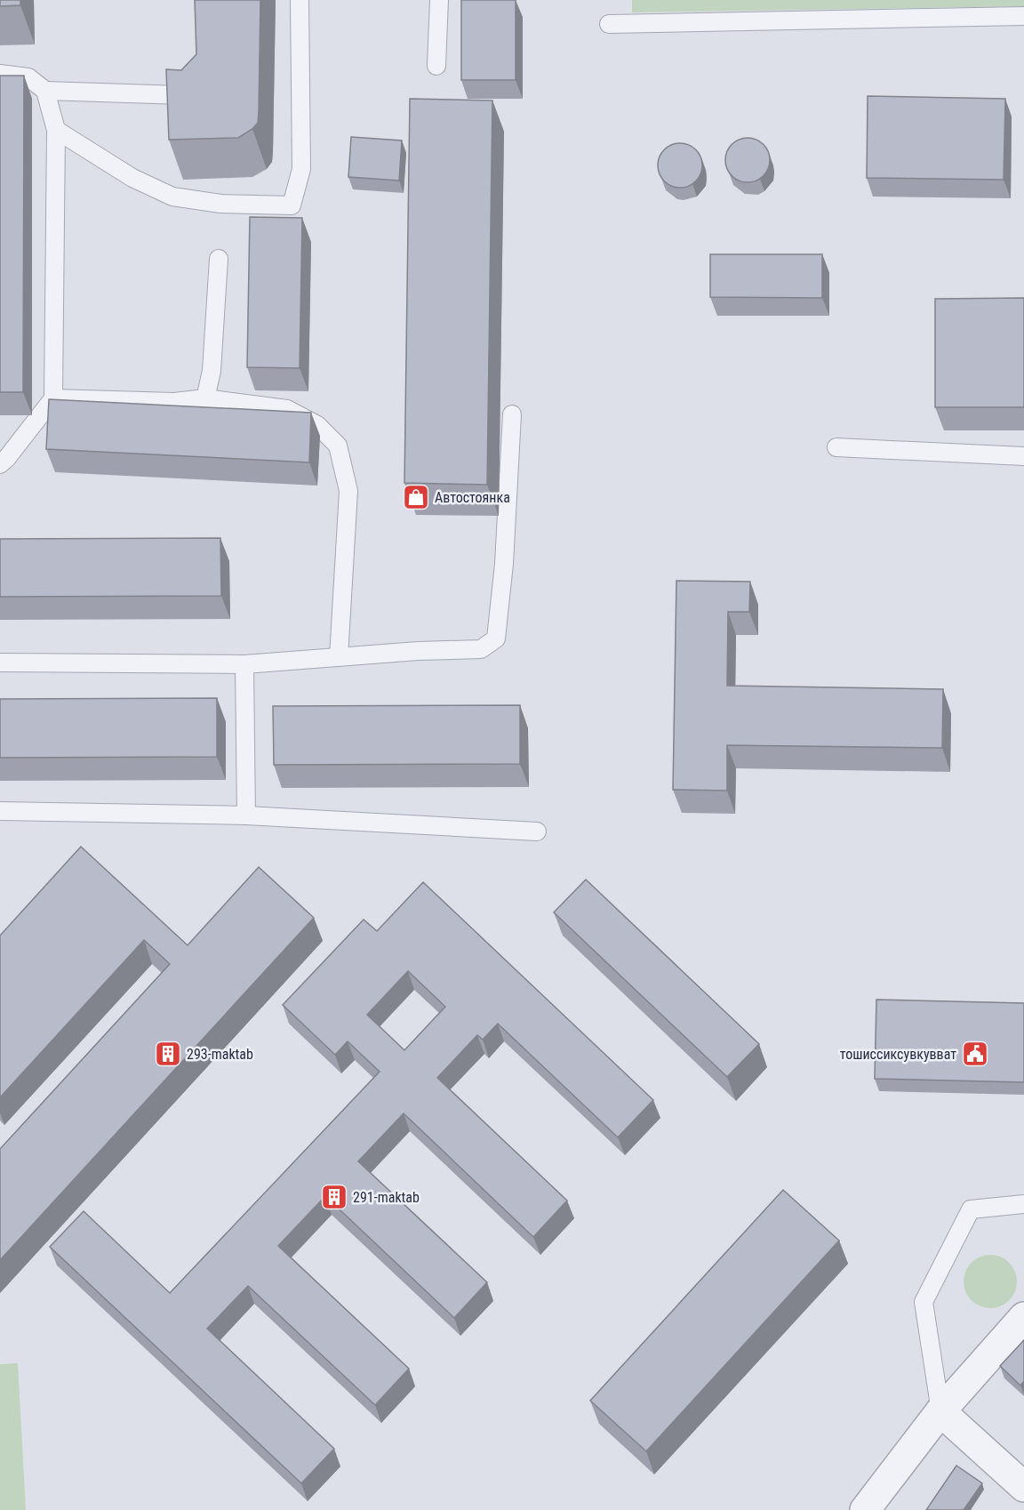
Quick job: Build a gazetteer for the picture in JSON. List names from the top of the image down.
{
  "places": {
    "shop": ["Автостоянка"],
    "building": ["293-maktab", "291-maktab"],
    "public building": ["тошиссиксувкувват"]
  }
}
